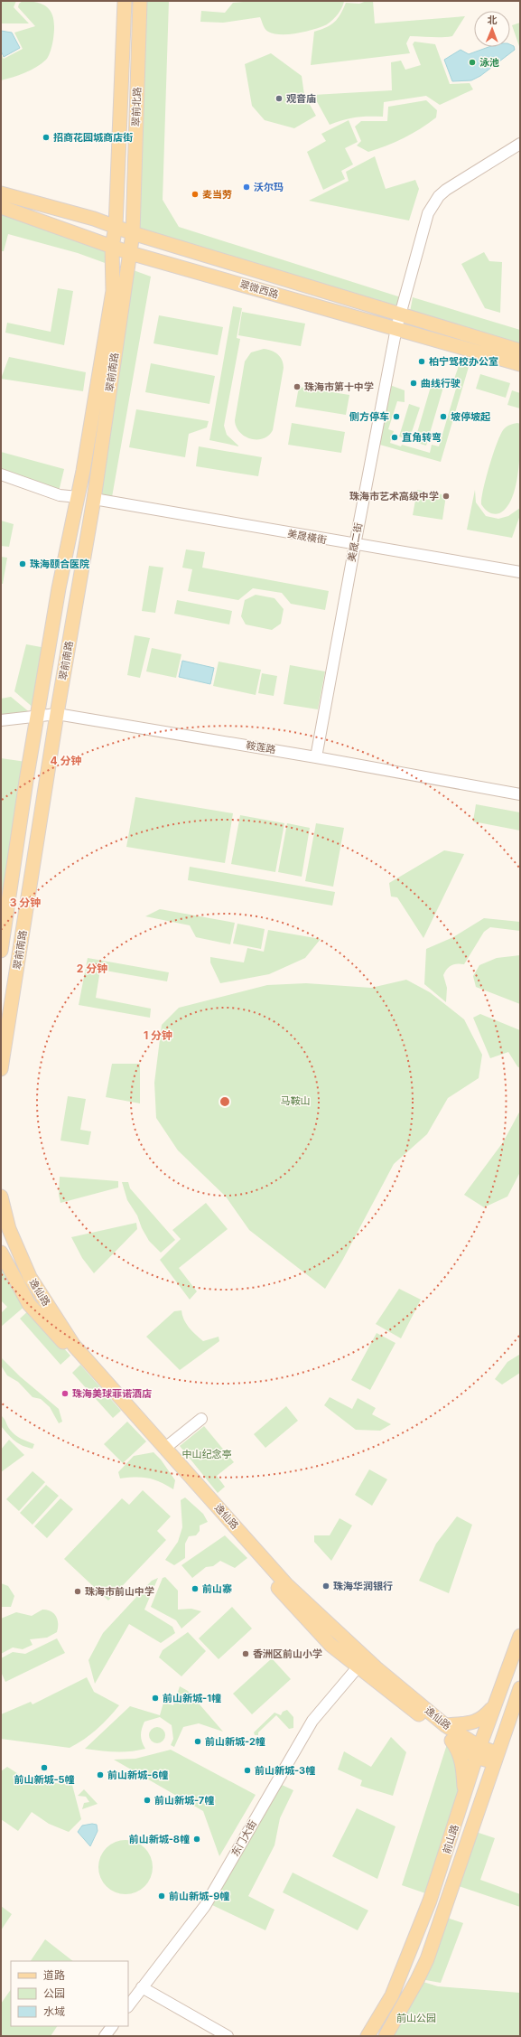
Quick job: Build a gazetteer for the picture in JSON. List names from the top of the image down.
{
  "streets": {
    "main road": [
      "翠前北路",
      "翠微西路",
      "翠前南路",
      "逸仙路",
      "前山路"
    ],
    "street": [
      "美晟橫街",
      "美晟二街",
      "鞍莲路",
      "东门大街"
    ]
  },
  "crossings": [
    ["翠前北路", "翠微西路"],
    ["翠前北路", "翠前南路"],
    ["翠微西路", "翠前南路"],
    ["翠微西路", "美晟二街"],
    ["翠前南路", "美晟橫街"],
    ["翠前南路", "鞍莲路"],
    ["美晟橫街", "美晟二街"],
    ["美晟二街", "鞍莲路"],
    ["逸仙路", "东门大街"],
    ["逸仙路", "前山路"]
  ],
  "parks": ["马鞍山", "中山纪念亭", "前山公园"],
  "places": [
    "泳池",
    "观音庙",
    "招商花园城商店街",
    "沃尔玛",
    "麦当劳",
    "柏宁驾校办公室",
    "曲线行驶",
    "珠海市第十中学",
    "侧方停车",
    "坡停坡起",
    "直角转弯",
    "珠海市艺术高级中学",
    "珠海颐合医院",
    "珠海美球菲诺酒店",
    "珠海华润银行",
    "前山寨",
    "珠海市前山中学",
    "香洲区前山小学",
    "前山新城-1幢",
    "前山新城-2幢",
    "前山新城-5幢",
    "前山新城-3幢",
    "前山新城-6幢",
    "前山新城-7幢",
    "前山新城-8幢",
    "前山新城-9幢"
  ],
  "legend": ["道路", "公园", "水域"],
  "north": "top",
  "rings": [
    "4 分钟",
    "3 分钟",
    "2 分钟",
    "1 分钟"
  ]
}
